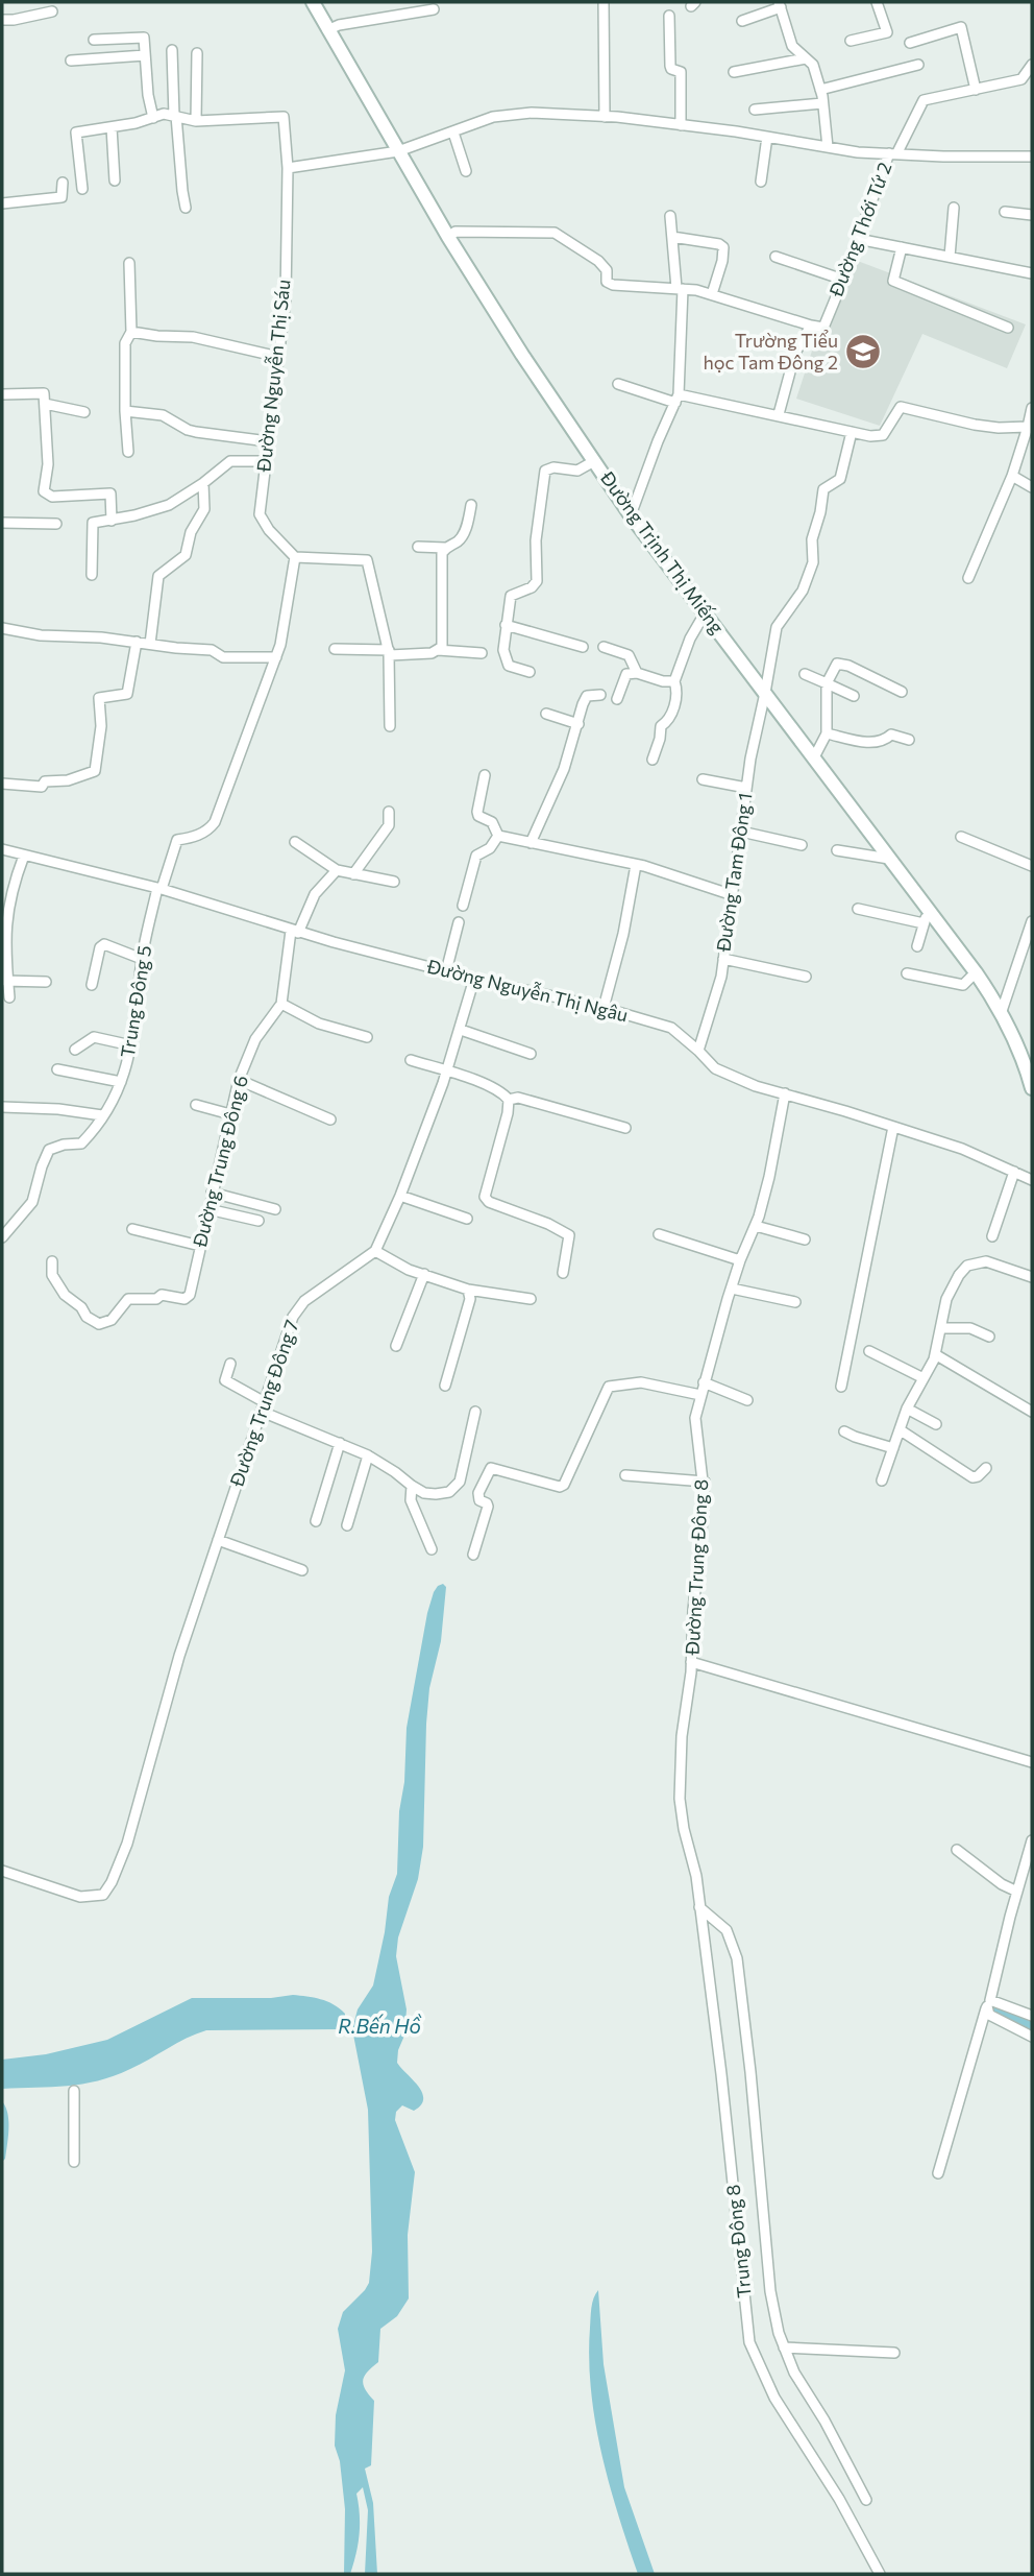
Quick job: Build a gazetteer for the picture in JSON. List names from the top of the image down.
{
  "streets": {
    "main road": ["Đường Trịnh Thị Miếng"],
    "street": [
      "Đường Thới Tứ 2",
      "Đường Nguyễn Thị Sáu",
      "Đường Tam Đông 1",
      "Đường Nguyễn Thị Ngâu",
      "Trung Đông 5",
      "Đường Trung Đông 6",
      "Đường Trung Đông 7",
      "Đường Trung Đông 8",
      "Trung Đông 8"
    ]
  },
  "crossings": [
    ["Đường Trịnh Thị Miếng", "Đường Tam Đông 1"],
    ["Đường Tam Đông 1", "Đường Nguyễn Thị Ngâu"],
    ["Đường Nguyễn Thị Ngâu", "Trung Đông 5"],
    ["Đường Nguyễn Thị Ngâu", "Đường Trung Đông 8"],
    ["Đường Trung Đông 8", "Trung Đông 8"]
  ],
  "water": ["R.Bến Hồ"],
  "places": {
    "school or university": ["Trường Tiểu học Tam Đông 2"]
  }
}
